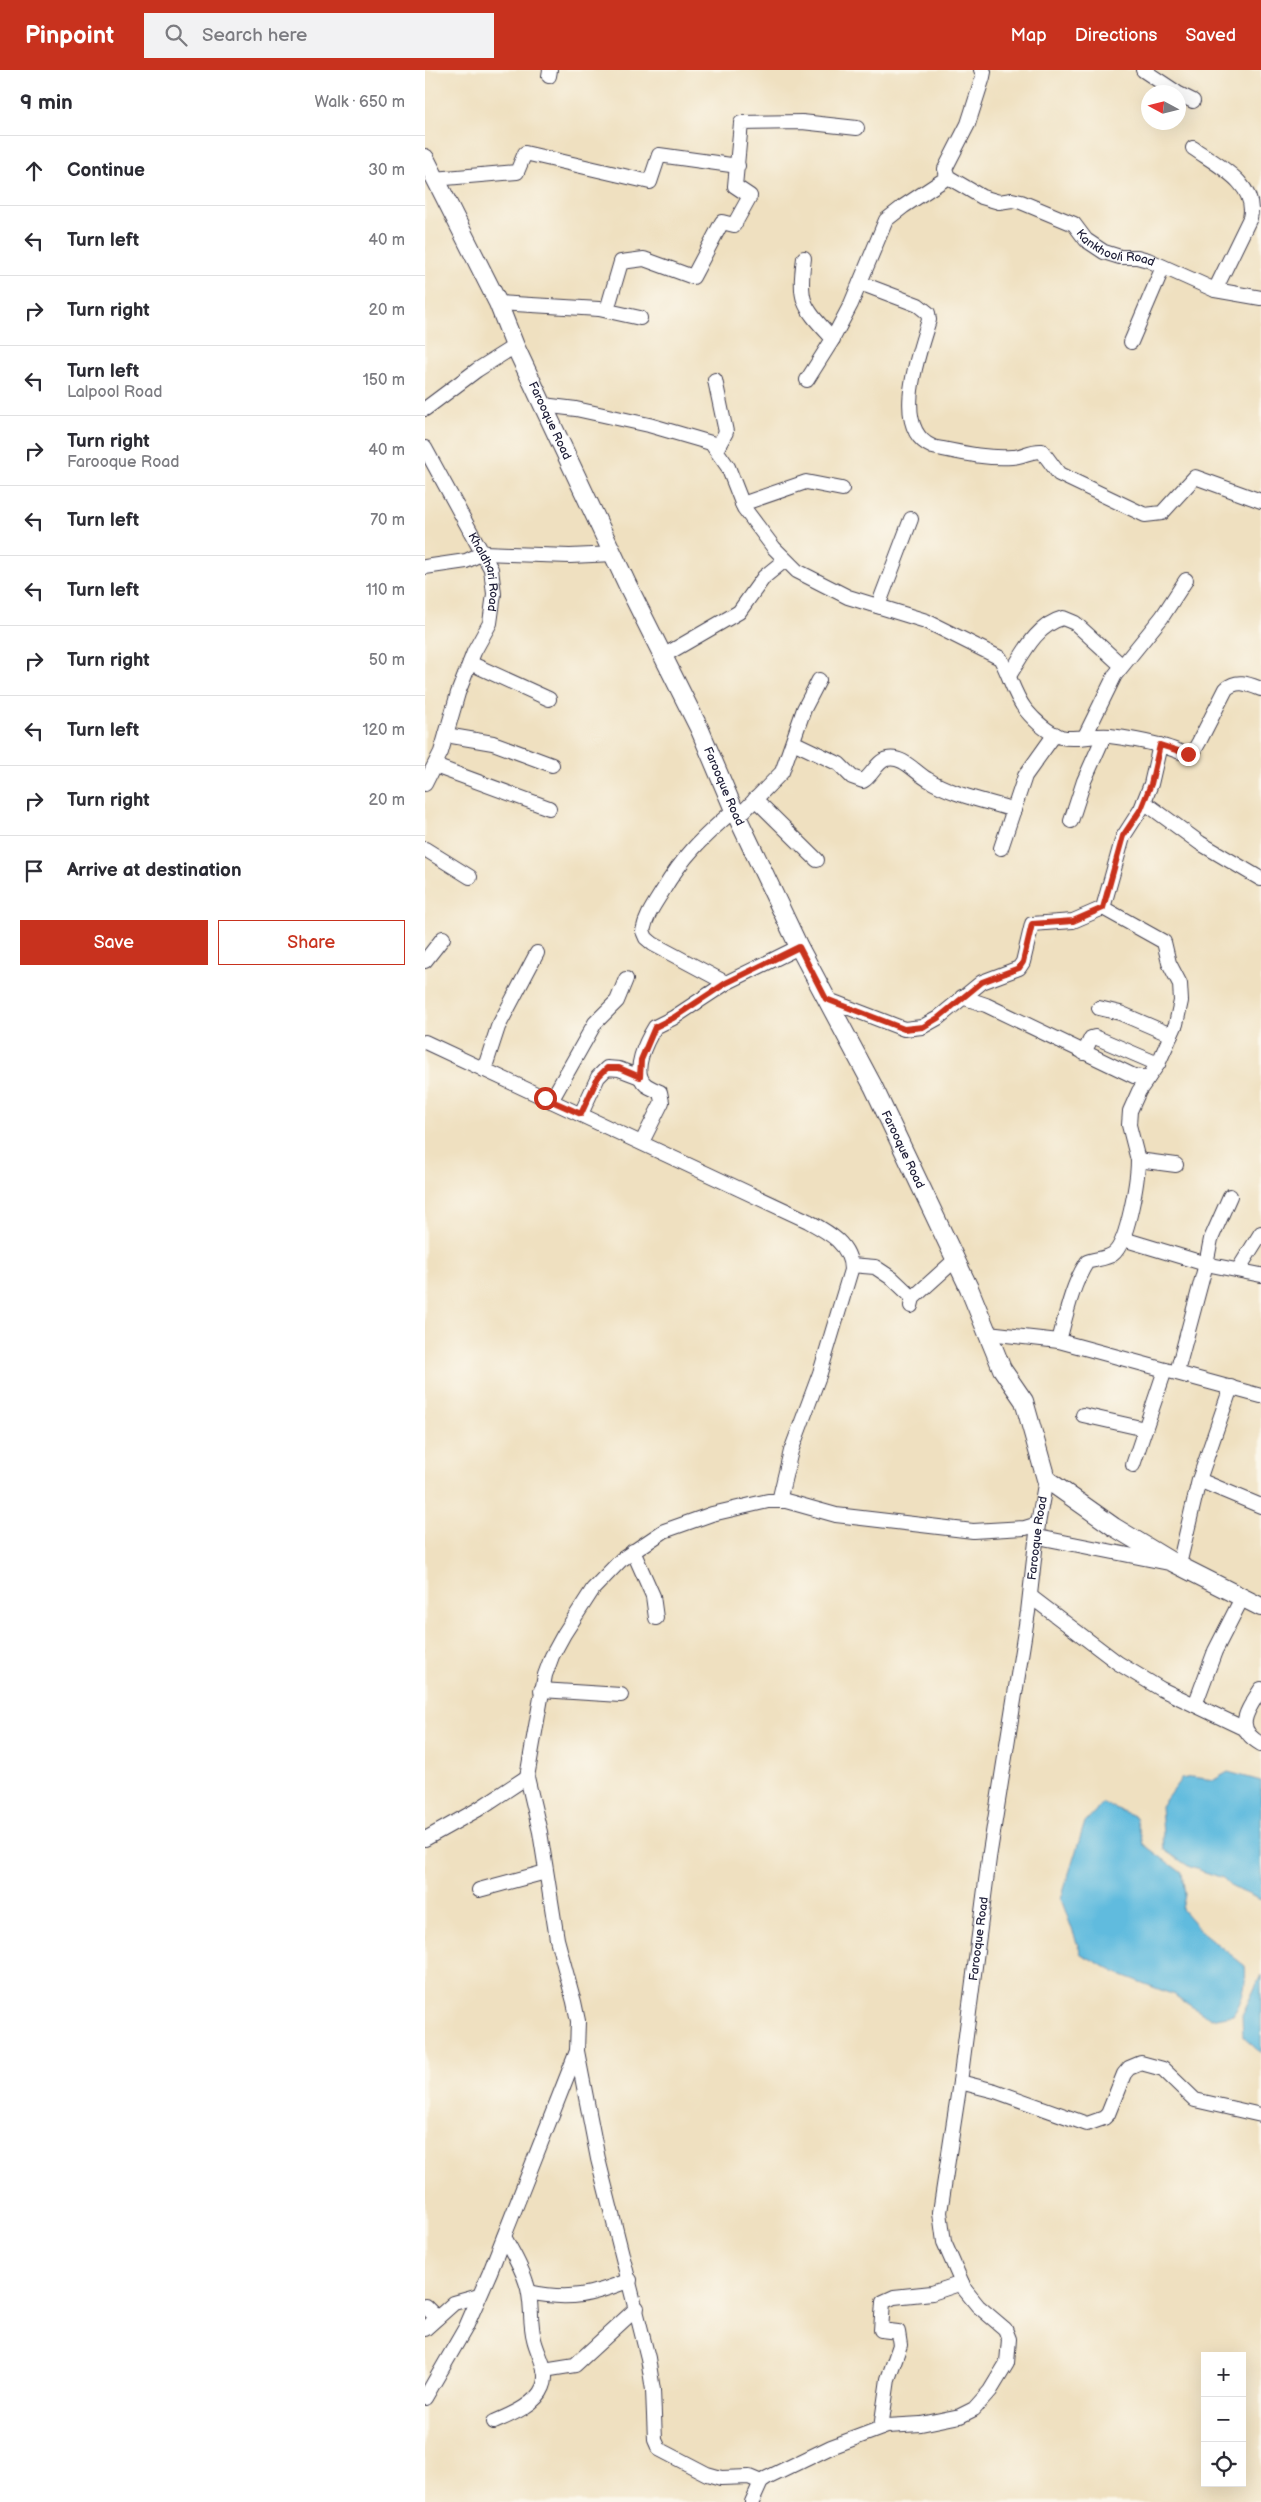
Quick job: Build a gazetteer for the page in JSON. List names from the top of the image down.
{
  "streets": {
    "main road": ["Farooque Road"],
    "street": ["Kankhooli Road", "Khaldhari Road"]
  },
  "north": "left",
  "page": {
    "header": "Pinpoint",
    "search": "Search here",
    "nav": ["Map", "Directions", "Saved"],
    "heading": ["9 min", "Walk · 650 m"],
    "list": [
      ["Continue", "30 m"],
      ["Turn left", "40 m"],
      ["Turn right", "20 m"],
      ["Turn left", "Lalpool Road", "150 m"],
      ["Turn right", "Farooque Road", "40 m"],
      ["Turn left", "70 m"],
      ["Turn left", "110 m"],
      ["Turn right", "50 m"],
      ["Turn left", "120 m"],
      ["Turn right", "20 m"],
      "Arrive at destination"
    ],
    "buttons": ["Save", "Share"],
    "map_buttons": ["+", "−"]
  }
}
